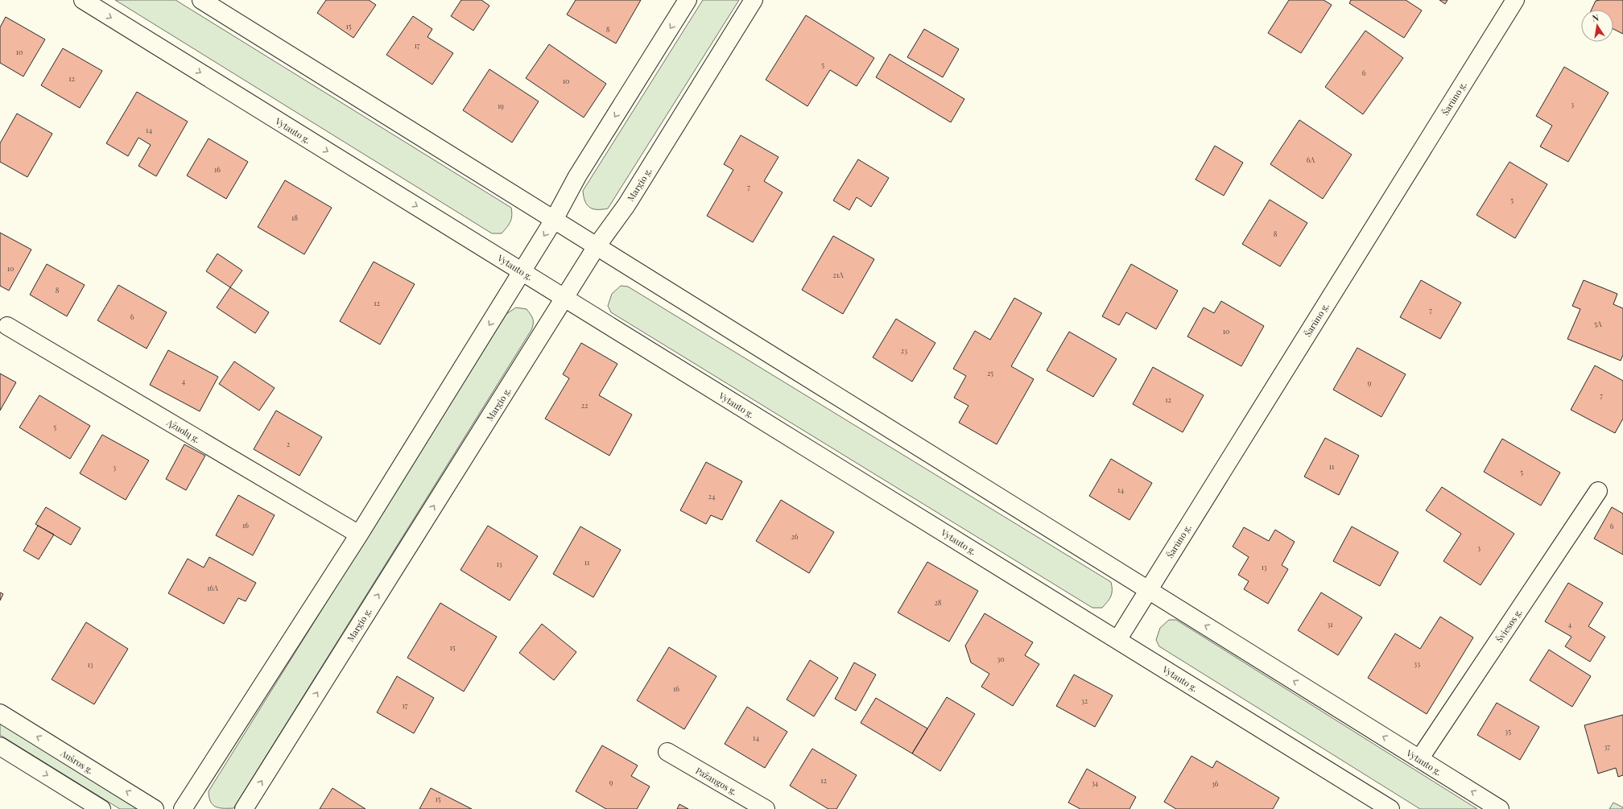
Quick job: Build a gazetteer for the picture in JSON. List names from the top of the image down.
{
  "streets": {
    "street": [
      "Šarūno g.",
      "Vytauto g.",
      "Margio g.",
      "Ąžuolų g.",
      "Šviesos g.",
      "Aušros g.",
      "Pažangos g."
    ]
  },
  "crossings": [
    ["Šarūno g.", "Vytauto g."],
    ["Vytauto g.", "Margio g."],
    ["Vytauto g.", "Šviesos g."]
  ],
  "house_numbers": [
    "15",
    "8",
    "17",
    "10",
    "5",
    "6",
    "12",
    "10",
    "3",
    "19",
    "14",
    "6A",
    "16",
    "7",
    "5",
    "18",
    "8",
    "10",
    "21A",
    "8",
    "12",
    "7",
    "6",
    "5A",
    "10",
    "23",
    "25",
    "4",
    "9",
    "7",
    "12",
    "22",
    "5",
    "2",
    "11",
    "3",
    "5",
    "14",
    "24",
    "16",
    "6",
    "26",
    "3",
    "11",
    "13",
    "13",
    "16A",
    "28",
    "31",
    "4",
    "15",
    "30",
    "33",
    "13",
    "16",
    "32",
    "17",
    "35",
    "14",
    "37",
    "12",
    "9",
    "34",
    "36",
    "15"
  ],
  "north": "top"
}
